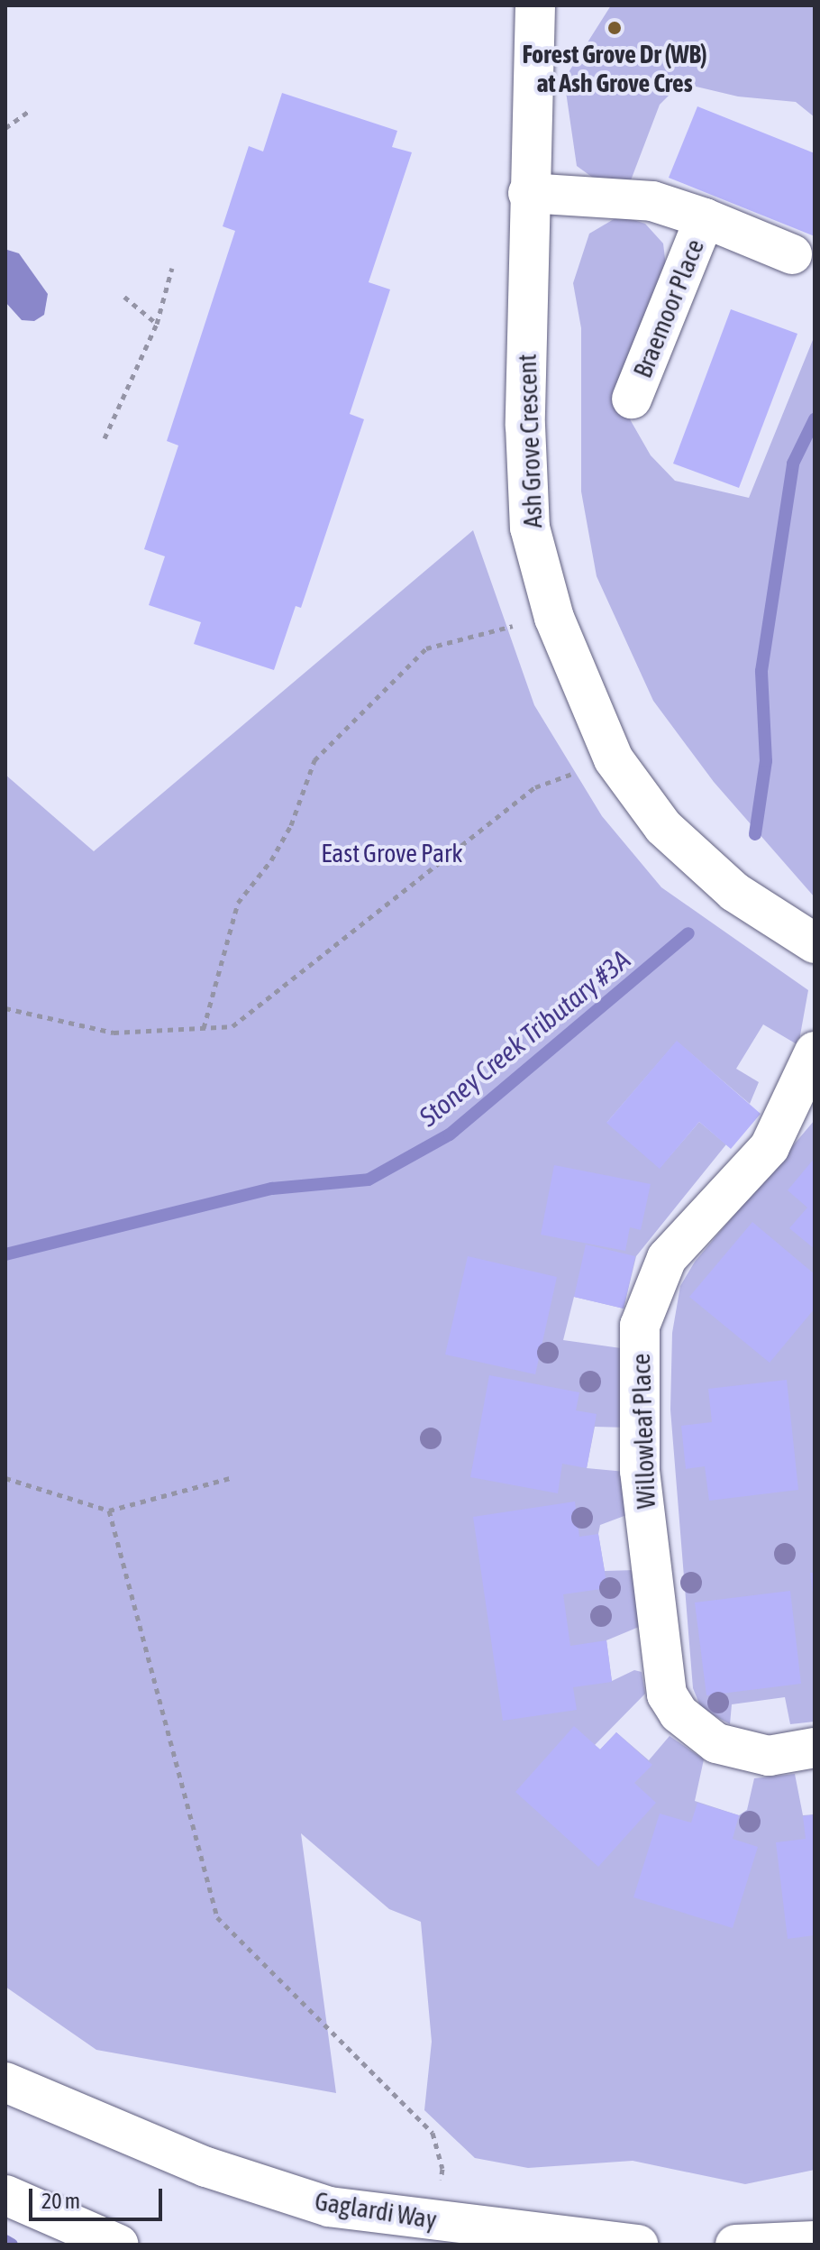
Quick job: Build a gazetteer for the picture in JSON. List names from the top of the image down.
{
  "streets": {
    "street": [
      "Braemoor Place",
      "Ash Grove Crescent",
      "Willowleaf Place",
      "Gaglardi Way"
    ]
  },
  "crossings": [
    ["Braemoor Place", "Ash Grove Crescent"]
  ],
  "water": ["Stoney Creek Tributary #3A"],
  "parks": ["East Grove Park"],
  "places": ["Forest Grove Dr (WB) at Ash Grove Cres"],
  "scale_bar": "20 m"
}
